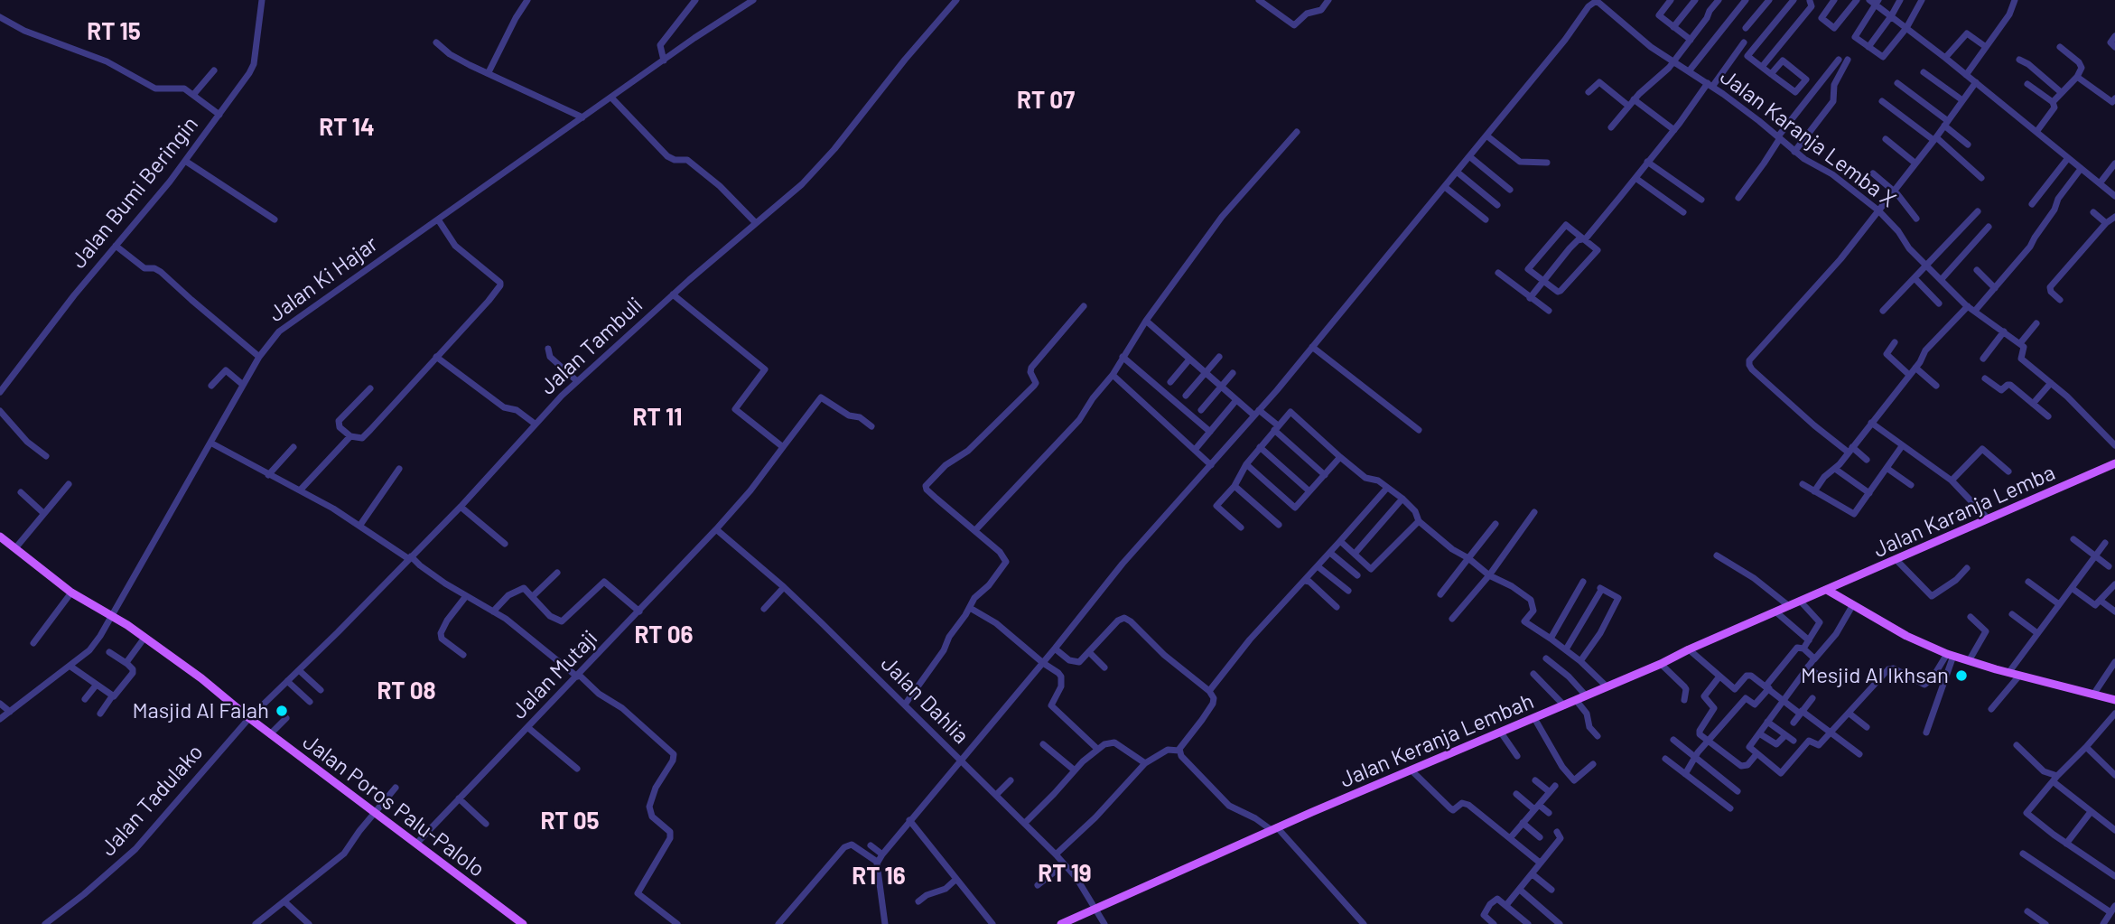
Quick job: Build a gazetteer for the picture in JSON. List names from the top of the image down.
{
  "streets": {
    "main road": ["Jalan Karanja Lemba", "Jalan Keranja Lembah", "Jalan Poros Palu-Palolo"],
    "street": [
      "Jalan Karanja Lemba X",
      "Jalan Bumi Beringin",
      "Jalan Ki Hajar",
      "Jalan Tambuli",
      "Jalan Mutaji",
      "Jalan Dahlia",
      "Jalan Tadulako"
    ]
  },
  "crossings": [
    ["Jalan Ki Hajar", "Jalan Poros Palu-Palolo"],
    ["Jalan Tambuli", "Jalan Tadulako"],
    ["Jalan Tambuli", "Jalan Poros Palu-Palolo"],
    ["Jalan Karanja Lemba", "Jalan Keranja Lembah"],
    ["Jalan Mutaji", "Jalan Dahlia"],
    ["Jalan Mutaji", "Jalan Poros Palu-Palolo"],
    ["Jalan Dahlia", "Jalan Keranja Lembah"],
    ["Jalan Tadulako", "Jalan Poros Palu-Palolo"]
  ],
  "districts": [
    "RT 15",
    "RT 07",
    "RT 14",
    "RT 11",
    "RT 06",
    "RT 08",
    "RT 05",
    "RT 19",
    "RT 16"
  ],
  "places": ["Mesjid Al Ikhsan", "Masjid Al Falah"]
}
